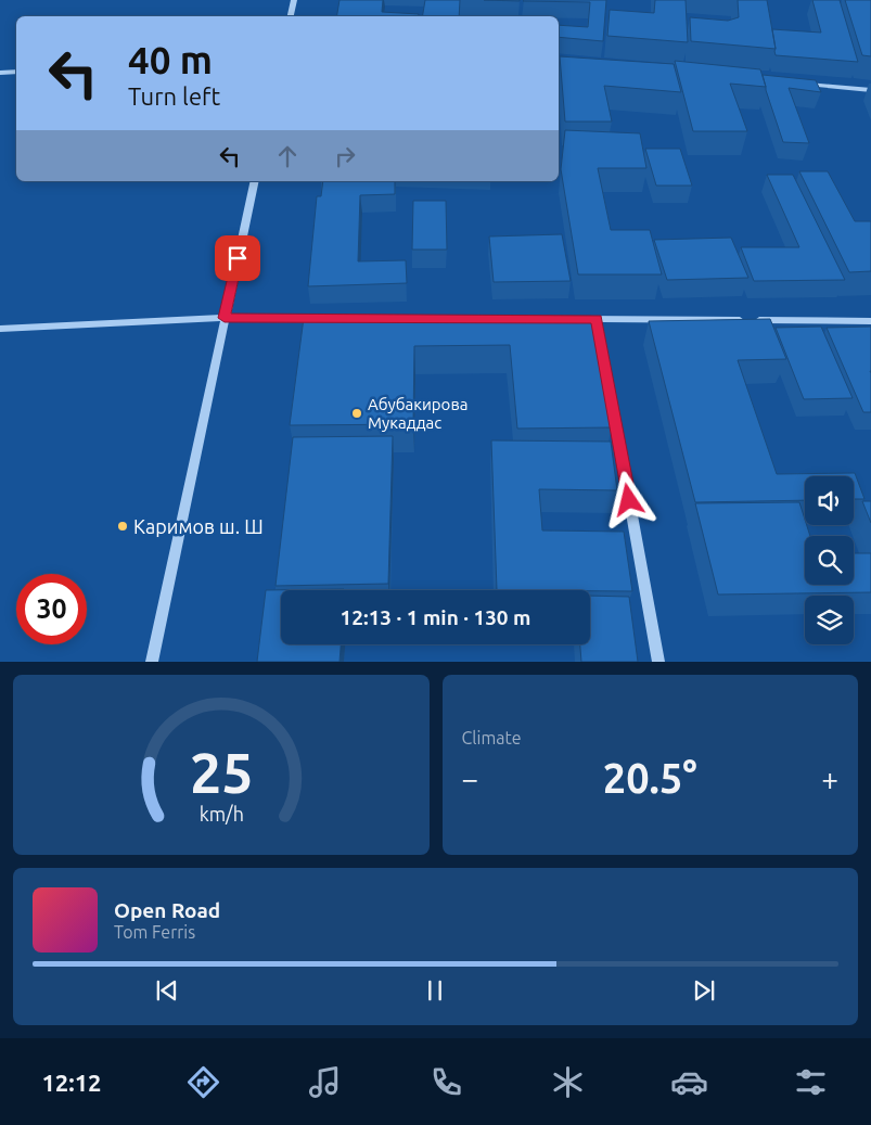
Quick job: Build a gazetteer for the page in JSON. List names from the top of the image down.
{
  "places": ["Абубакирова Мукаддас", "Каримов ш. Ш"],
  "page": {
    "turn": ["40 m", "Turn left"],
    "limit": "30",
    "trip": "12:13 · 1 min · 130 m",
    "tile": "Climate",
    "heat": ["−", "20.5°", "+"],
    "song": ["Open Road", "Tom Ferris"],
    "tabs": "12:12",
    "gauge": ["25", "km/h"]
  }
}
